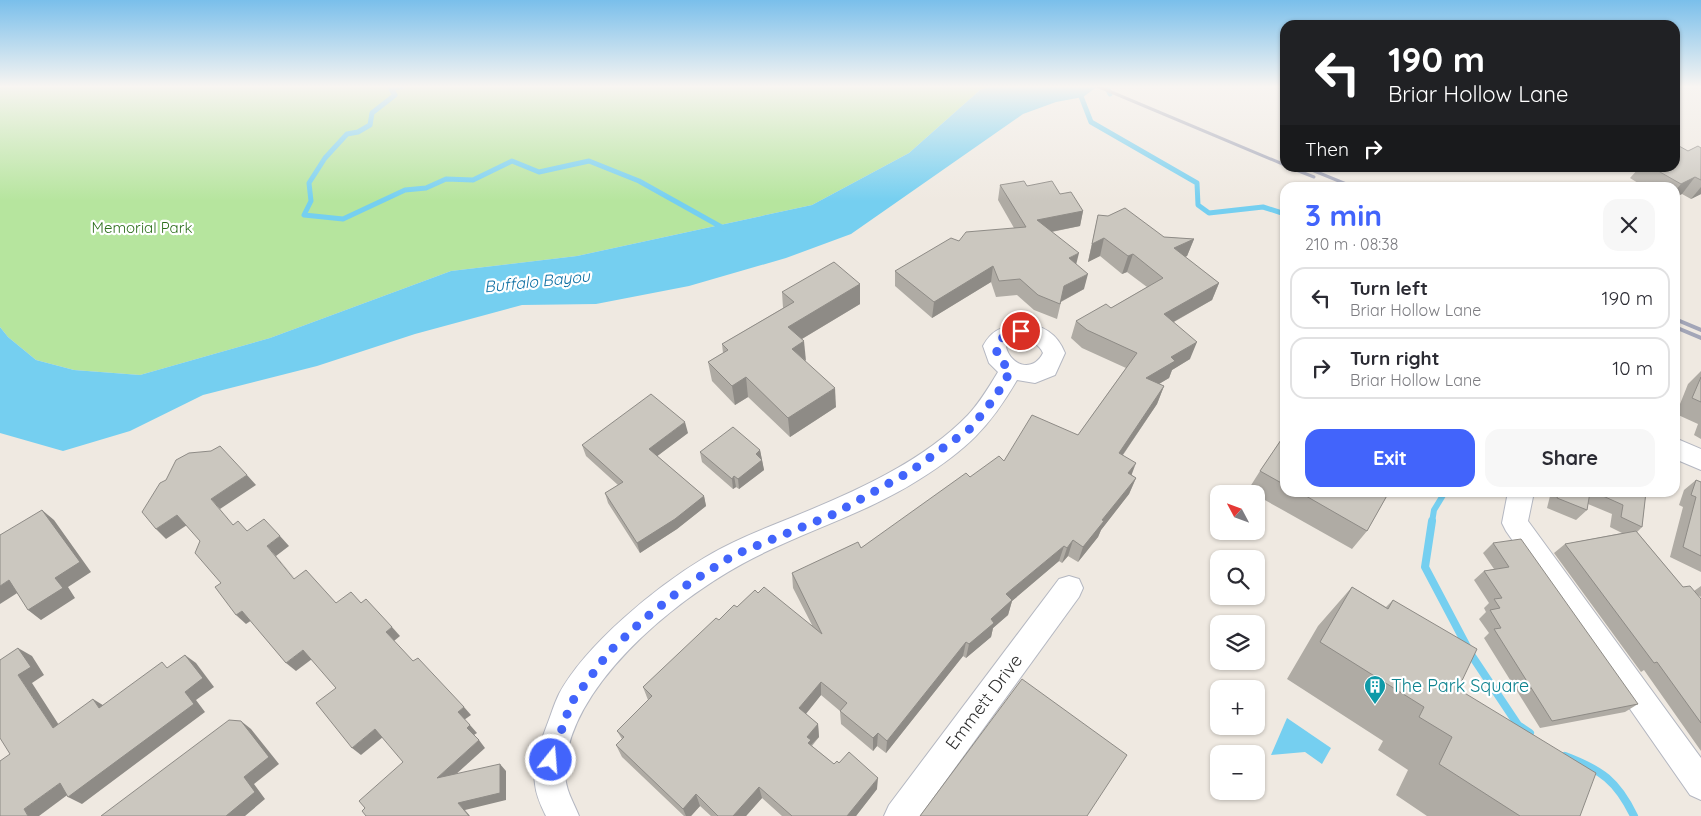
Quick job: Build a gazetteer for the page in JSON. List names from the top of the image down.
{
  "streets": {
    "street": ["Emmett Drive"]
  },
  "water": ["Buffalo Bayou"],
  "parks": ["Memorial Park"],
  "places": {
    "building": ["The Park Square"]
  },
  "north": "top left",
  "page": {
    "turn": ["190 m", "Briar Hollow Lane"],
    "then": "Then",
    "heading": ["3 min", "210 m · 08:38"],
    "list": [
      {
        "name": "Turn left",
        "note": "Briar Hollow Lane",
        "value": "190 m"
      },
      {
        "name": "Turn right",
        "note": "Briar Hollow Lane",
        "value": "10 m"
      }
    ],
    "buttons": ["Exit", "Share"],
    "map_buttons": ["+", "−"]
  }
}
